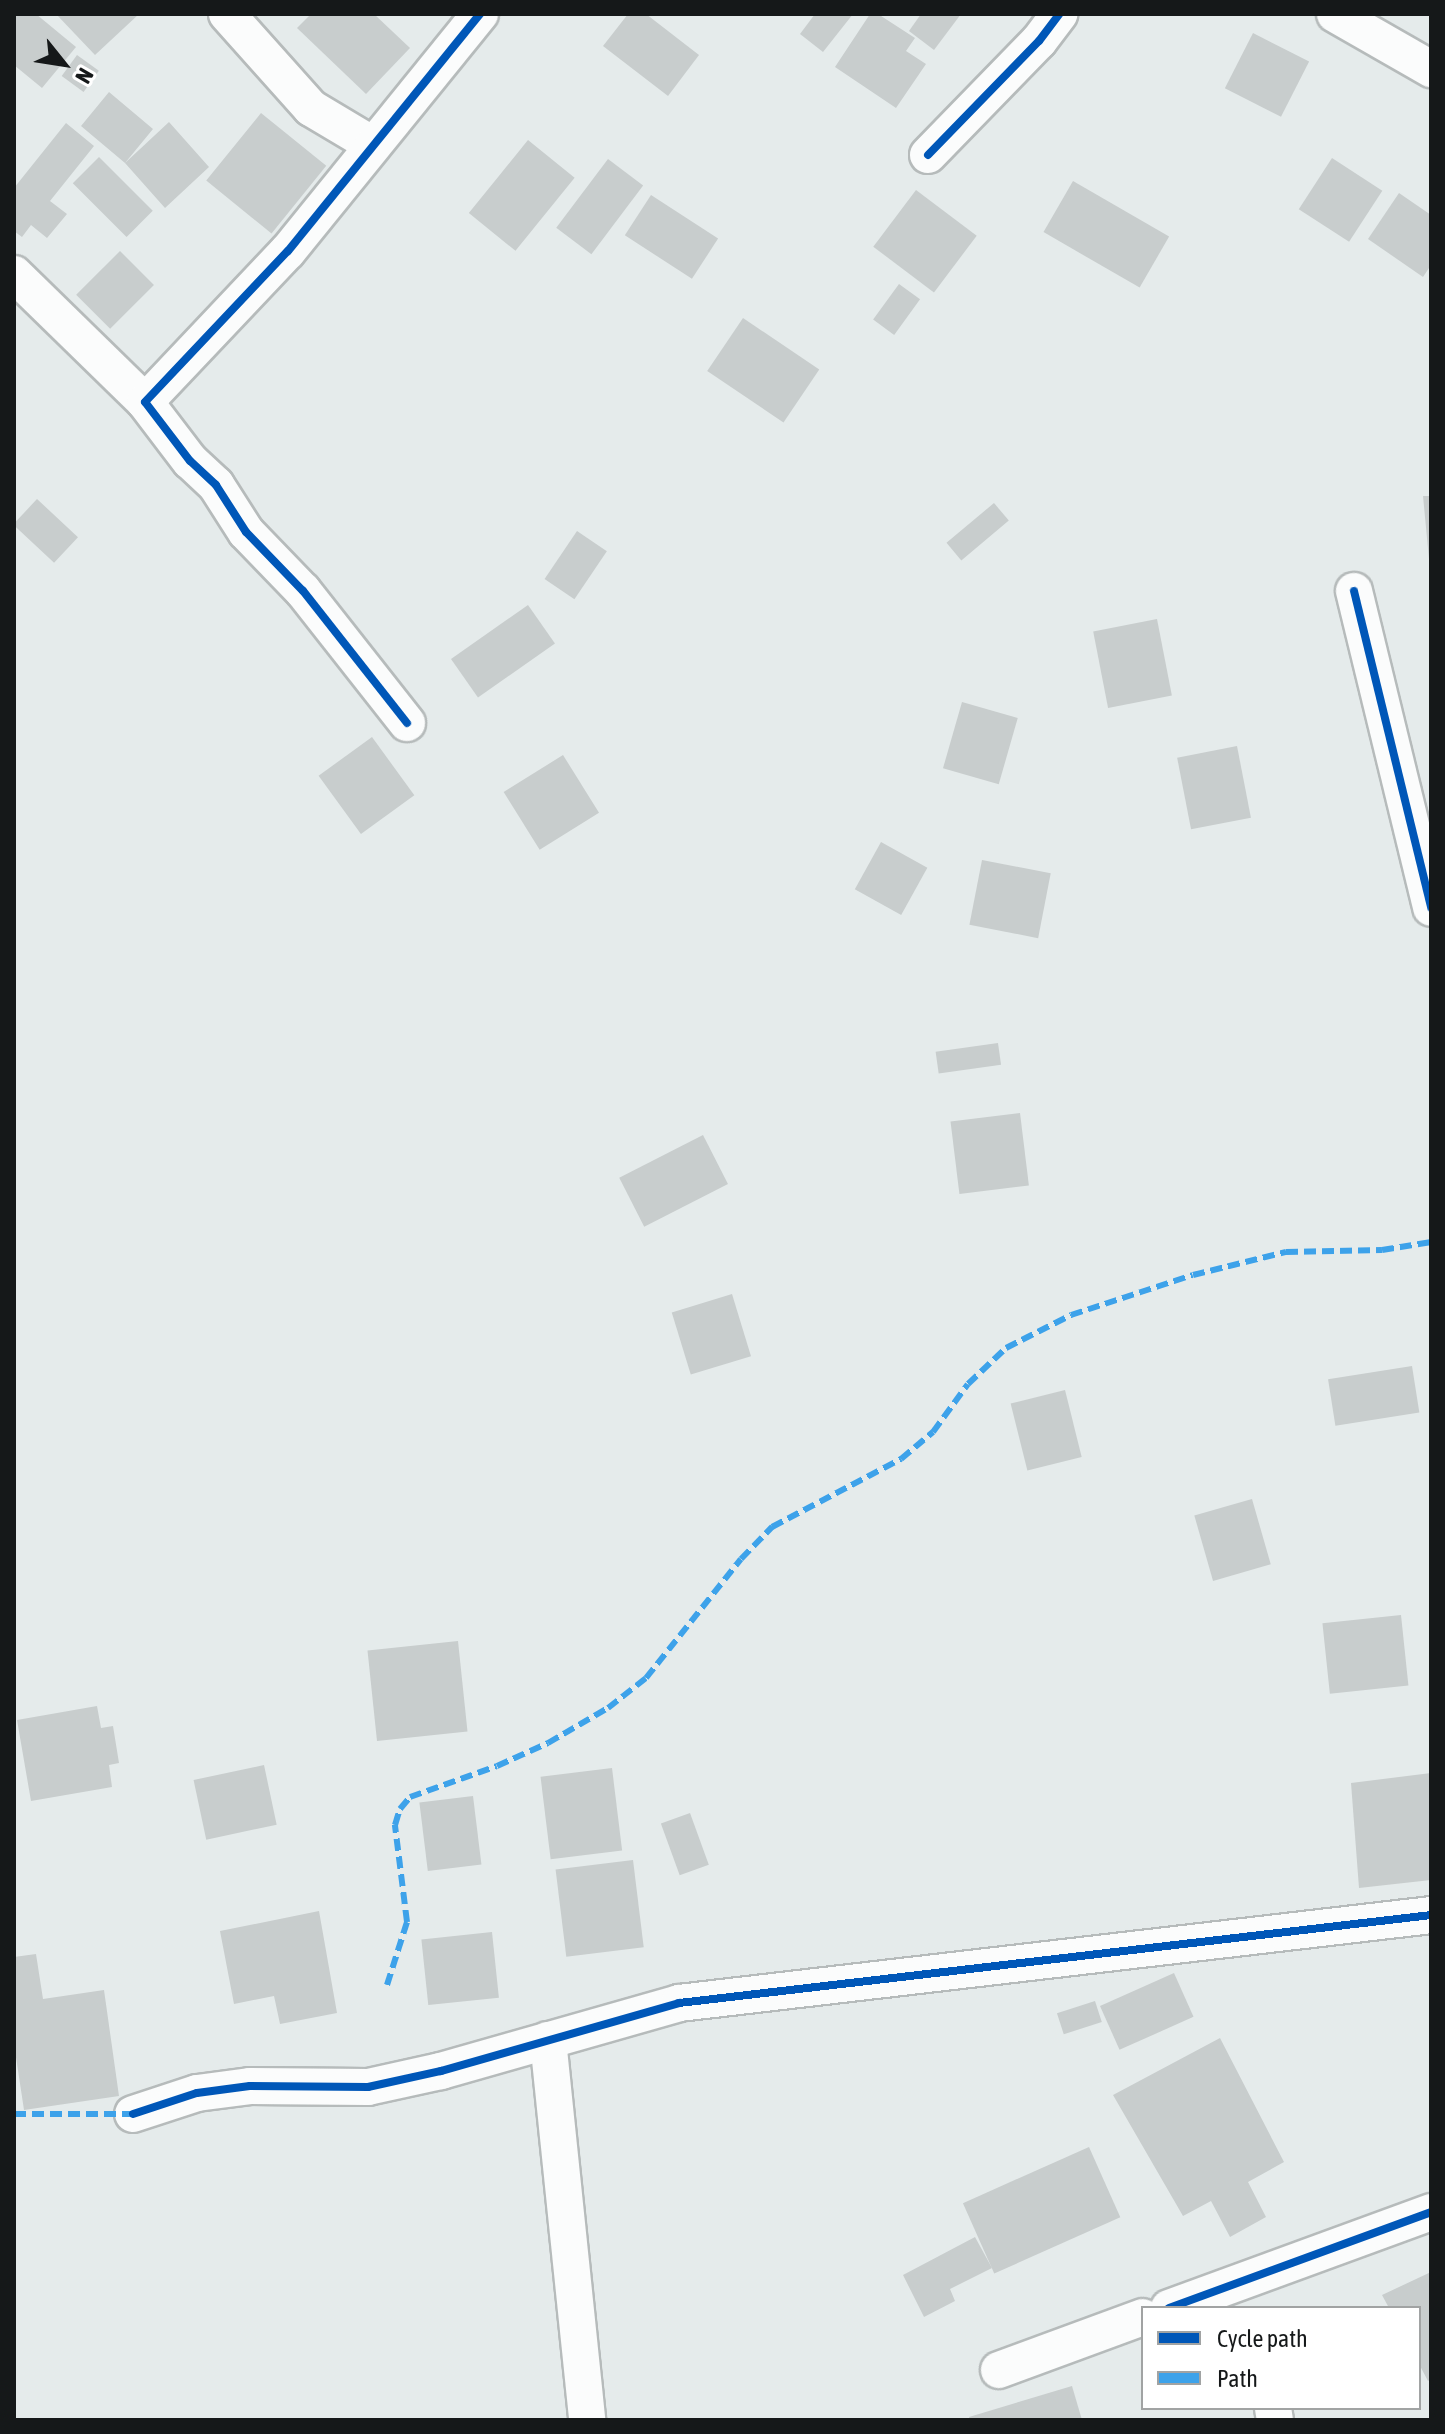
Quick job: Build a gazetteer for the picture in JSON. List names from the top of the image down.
{
  "legend": ["Cycle path", "Path"],
  "north": "bottom right"
}
